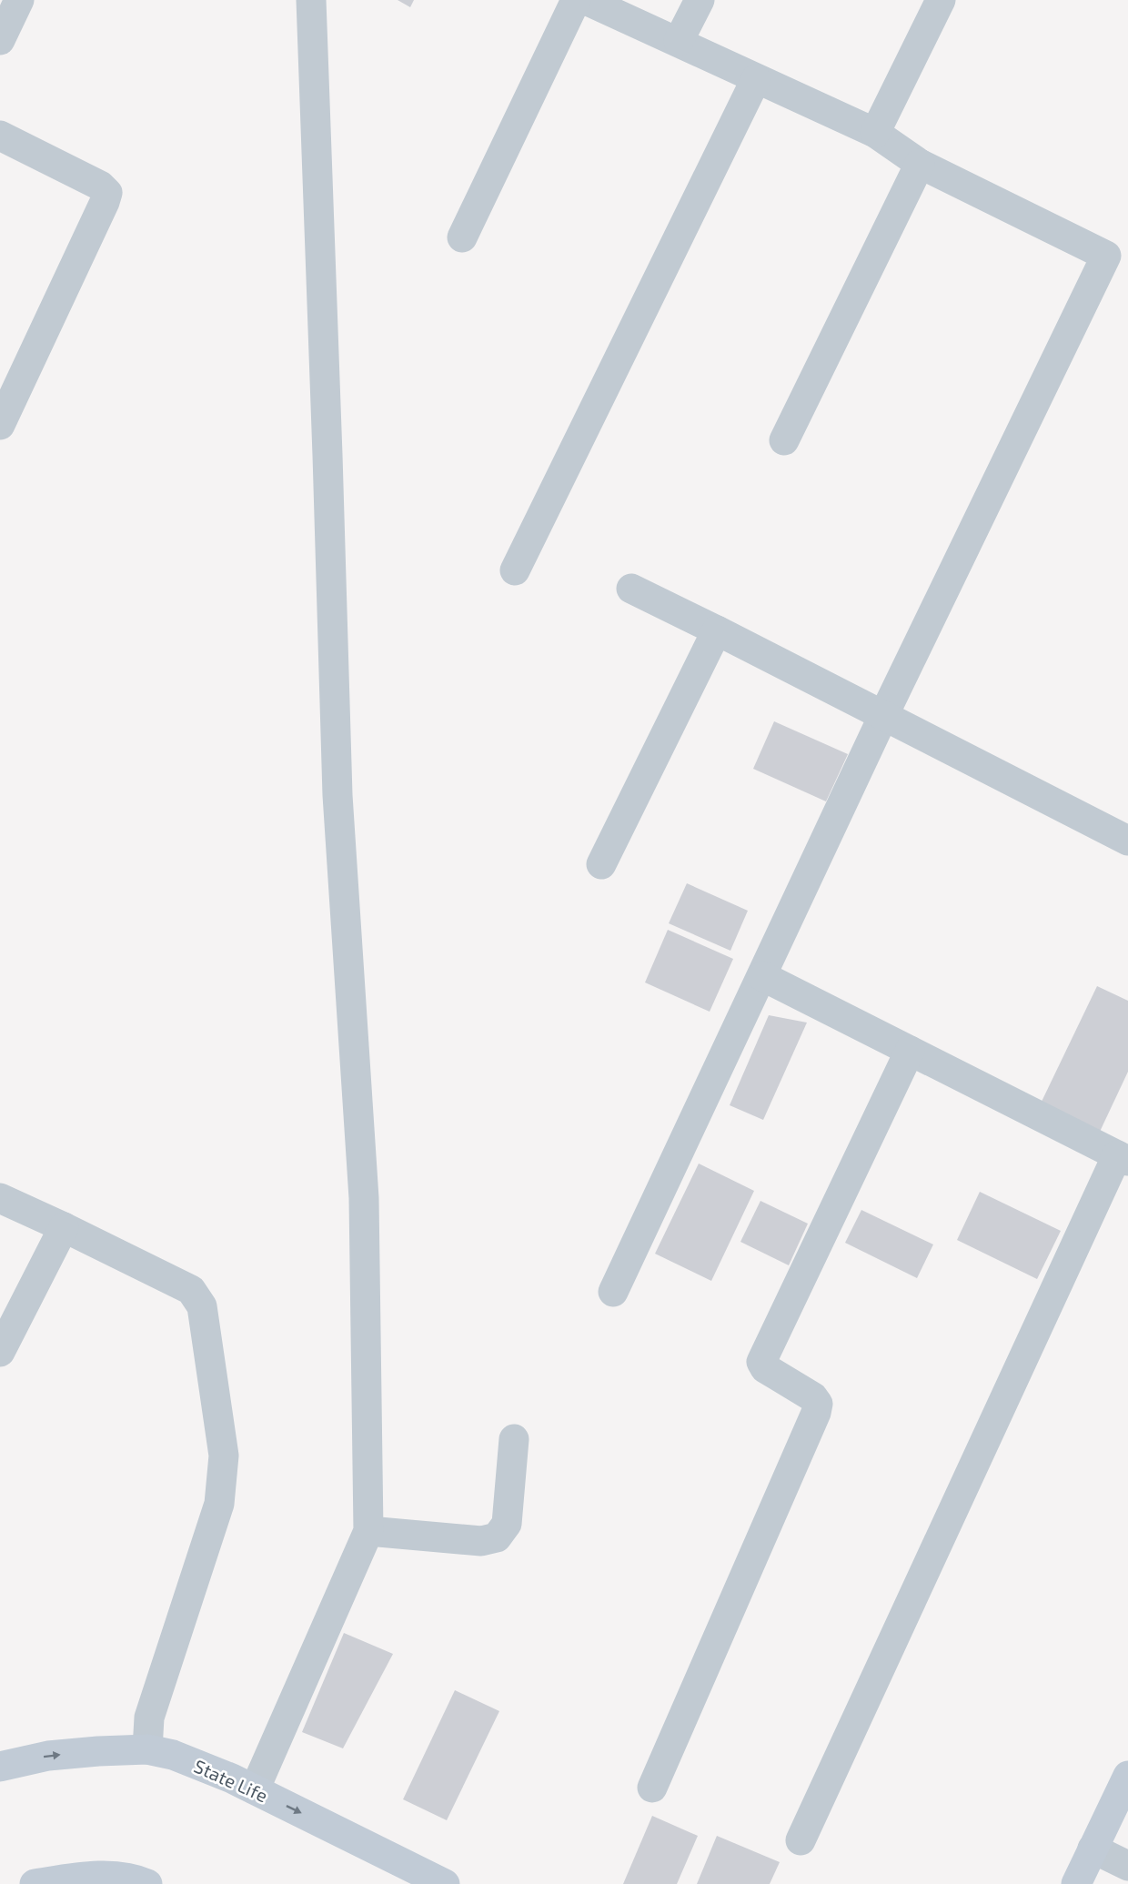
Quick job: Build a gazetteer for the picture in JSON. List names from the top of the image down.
{
  "streets": {
    "street": ["State Life"]
  }
}
